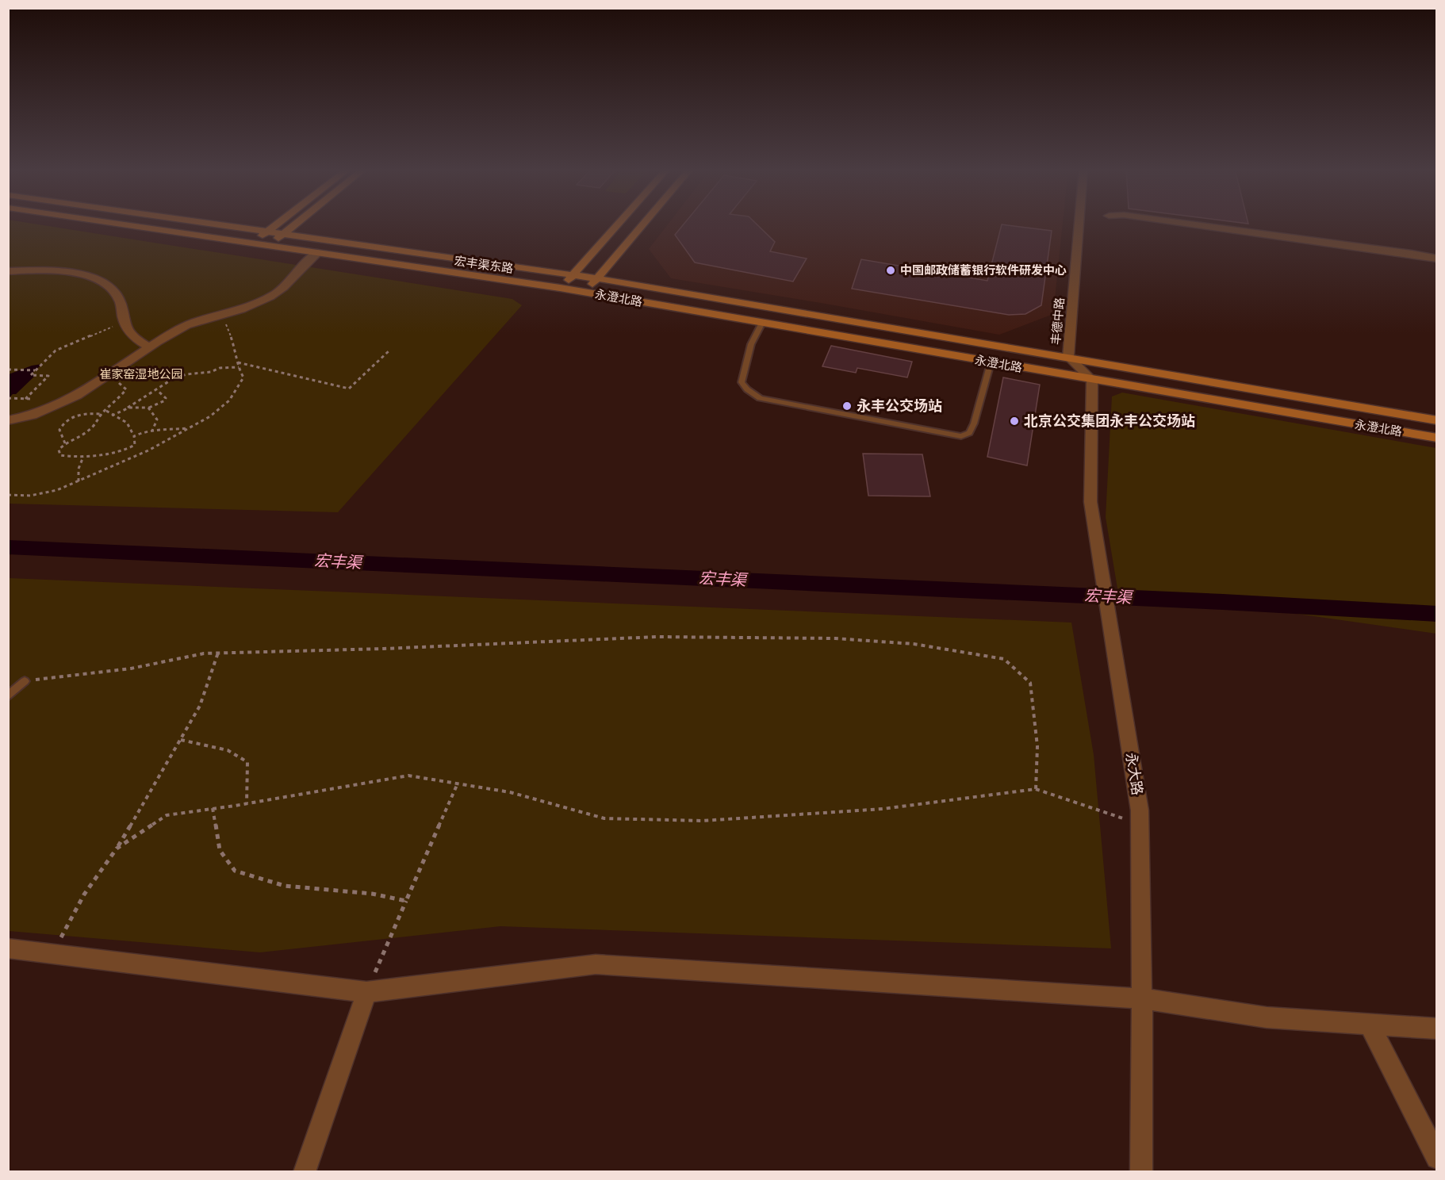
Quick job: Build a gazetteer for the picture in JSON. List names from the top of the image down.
{
  "streets": {
    "street": [
      "宏丰渠东路",
      "永澄北路",
      "丰德中路",
      "永大路"
    ]
  },
  "crossings": [
    ["宏丰渠东路", "永澄北路"],
    ["永澄北路", "丰德中路"],
    ["永澄北路", "永大路"],
    ["丰德中路", "永大路"]
  ],
  "water": ["宏丰渠"],
  "parks": ["崔家窑湿地公园"],
  "places": ["中国邮政储蓄银行软件研发中心", "永丰公交场站", "北京公交集团永丰公交场站"]
}
